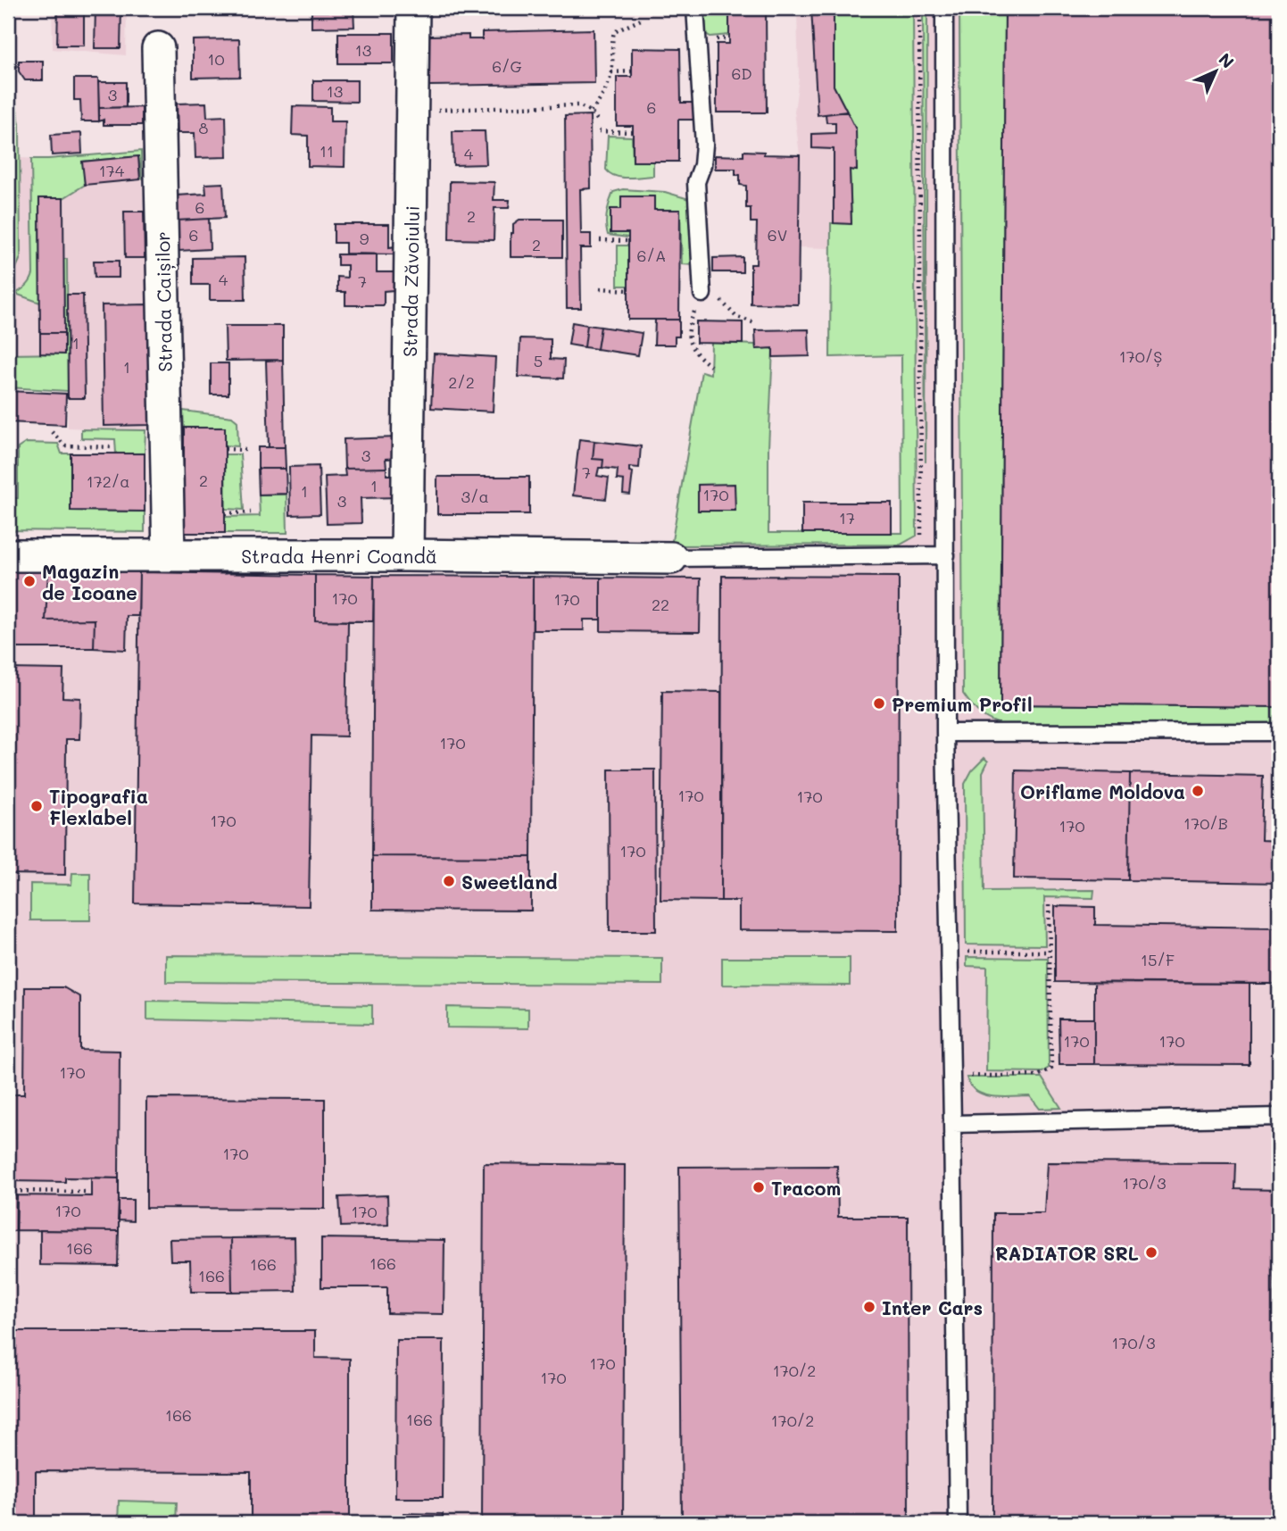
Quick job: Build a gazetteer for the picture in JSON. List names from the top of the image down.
{
  "streets": {
    "street": ["Strada Zăvoiului", "Strada Caișilor", "Strada Henri Coandă"]
  },
  "crossings": [
    ["Strada Zăvoiului", "Strada Henri Coandă"],
    ["Strada Caișilor", "Strada Henri Coandă"]
  ],
  "places": [
    "Magazin de Icoane",
    "Premium Profil",
    "Oriflame Moldova",
    "Tipografia Flexlabel",
    "Sweetland",
    "Tracom",
    "RADIATOR SRL",
    "Inter Cars"
  ],
  "house_numbers": [
    "13",
    "10",
    "6/G",
    "6D",
    "13",
    "3",
    "6",
    "8",
    "11",
    "4",
    "174",
    "6",
    "2",
    "6",
    "6V",
    "9",
    "2",
    "6/A",
    "4",
    "7",
    "1",
    "170/Ș",
    "5",
    "1",
    "2/2",
    "3",
    "7",
    "2",
    "172/a",
    "1",
    "1",
    "170",
    "3/a",
    "3",
    "17",
    "170",
    "170",
    "22",
    "170",
    "170",
    "170",
    "170",
    "170/B",
    "170",
    "170",
    "15/F",
    "170",
    "170",
    "170",
    "170",
    "170/3",
    "170",
    "170",
    "166",
    "166",
    "166",
    "166",
    "170/3",
    "170",
    "170/2",
    "170",
    "166",
    "166",
    "170/2"
  ],
  "north": "top right"
}
